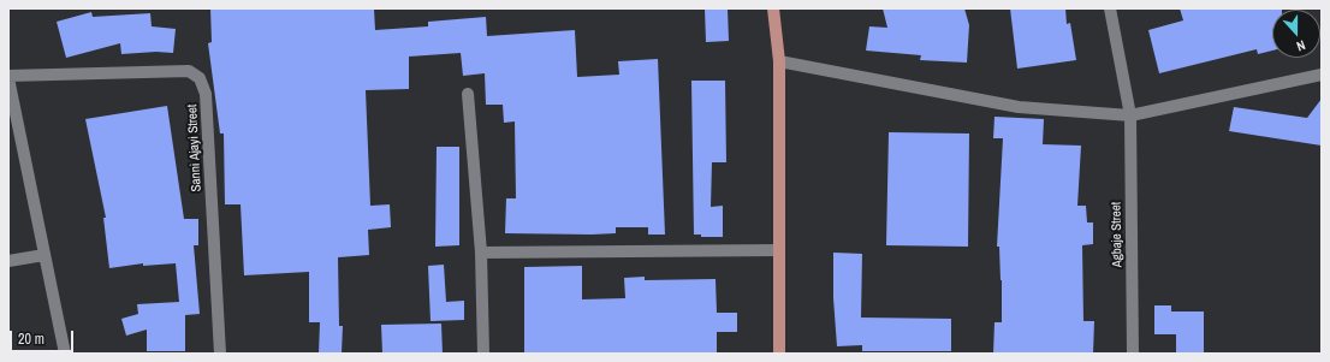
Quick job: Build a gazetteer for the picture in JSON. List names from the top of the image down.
{
  "streets": {
    "street": ["Sanni Ajayi Street", "Agbaje Street"]
  },
  "scale_bar": "20 m",
  "north": "bottom"
}
